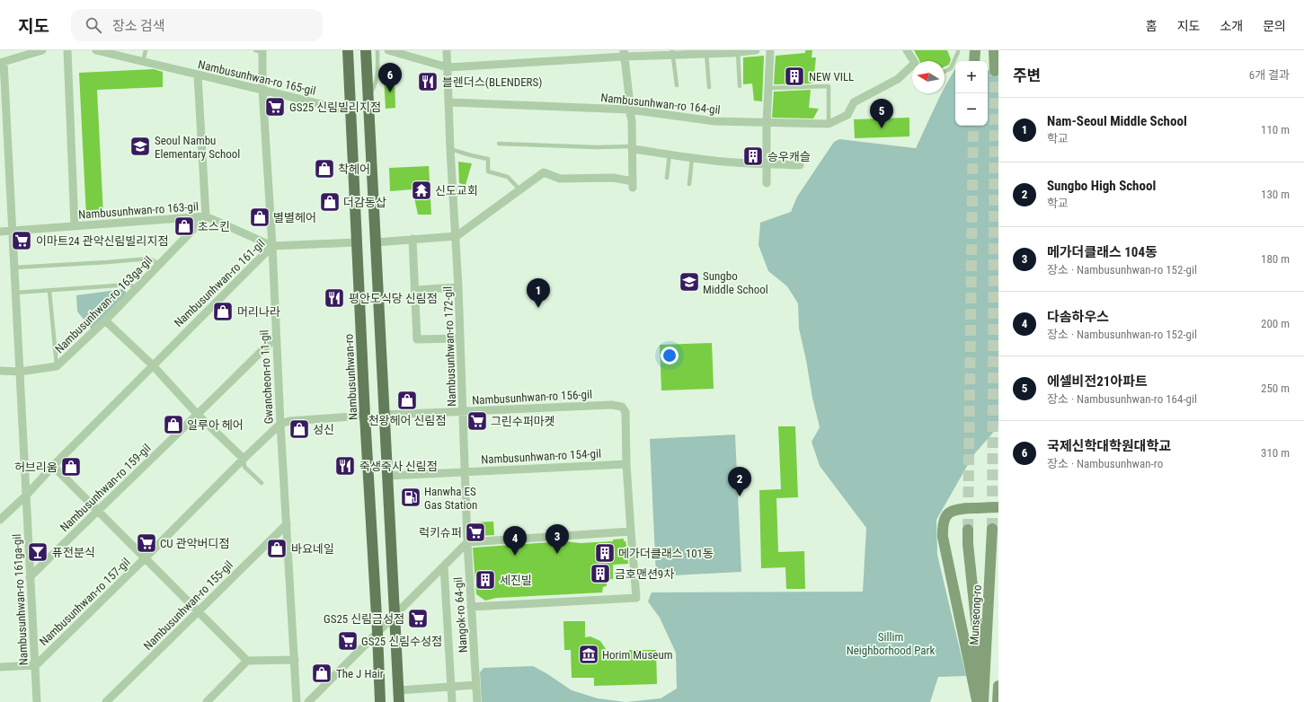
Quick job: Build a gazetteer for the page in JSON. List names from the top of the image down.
{
  "streets": {
    "main road": ["Nambusunhwan-ro", "Munseong-ro"],
    "street": [
      "Nambusunhwan-ro 165-gil",
      "Nambusunhwan-ro 164-gil",
      "Nambusunhwan-ro 163-gil",
      "Nambusunhwan-ro 161-gil",
      "Nambusunhwan-ro 163ga-gil",
      "Nambusunhwan-ro 172-gil",
      "Gwancheon-ro 11-gil",
      "Nambusunhwan-ro 156-gil",
      "Nambusunhwan-ro 154-gil",
      "Nambusunhwan-ro 159-gil",
      "Nambusunhwan-ro 161ga-gil",
      "Nambusunhwan-ro 157-gil",
      "Nambusunhwan-ro 155-gil",
      "Nangok-ro 64-gil"
    ]
  },
  "crossings": [
    ["Nambusunhwan-ro 165-gil", "Gwancheon-ro 11-gil"],
    ["Nambusunhwan-ro 165-gil", "Nambusunhwan-ro"],
    ["Nambusunhwan-ro 164-gil", "Nambusunhwan-ro 172-gil"],
    ["Nambusunhwan-ro 163-gil", "Nambusunhwan-ro 161-gil"],
    ["Nambusunhwan-ro 163-gil", "Nambusunhwan-ro 163ga-gil"],
    ["Nambusunhwan-ro 163-gil", "Gwancheon-ro 11-gil"],
    ["Nambusunhwan-ro 163-gil", "Nambusunhwan-ro 161ga-gil"],
    ["Nambusunhwan-ro 161-gil", "Gwancheon-ro 11-gil"],
    ["Nambusunhwan-ro 161-gil", "Nambusunhwan-ro"],
    ["Nambusunhwan-ro 161-gil", "Nambusunhwan-ro 161ga-gil"],
    ["Nambusunhwan-ro 161-gil", "Nambusunhwan-ro 157-gil"],
    ["Nambusunhwan-ro 163ga-gil", "Nambusunhwan-ro 161ga-gil"],
    ["Nambusunhwan-ro 172-gil", "Nambusunhwan-ro 156-gil"],
    ["Nambusunhwan-ro 172-gil", "Nambusunhwan-ro 154-gil"],
    ["Nambusunhwan-ro 172-gil", "Nangok-ro 64-gil"],
    ["Gwancheon-ro 11-gil", "Nambusunhwan-ro 159-gil"],
    ["Gwancheon-ro 11-gil", "Nambusunhwan-ro 157-gil"],
    ["Gwancheon-ro 11-gil", "Nambusunhwan-ro 155-gil"],
    ["Nambusunhwan-ro 156-gil", "Nambusunhwan-ro 154-gil"],
    ["Nambusunhwan-ro 159-gil", "Nambusunhwan-ro 161ga-gil"],
    ["Nambusunhwan-ro 159-gil", "Nambusunhwan-ro 157-gil"],
    ["Nambusunhwan-ro 161ga-gil", "Nambusunhwan-ro 157-gil"],
    ["Nambusunhwan-ro 157-gil", "Nambusunhwan-ro 155-gil"]
  ],
  "parks": ["Sillim Neighborhood Park"],
  "places": {
    "building": [
      "NEW VILL",
      "승우캐슬",
      "메가더클래스 101동",
      "금호맨션9차",
      "세진빌"
    ],
    "restaurant": ["블렌더스(BLENDERS)", "평안도식당 신림점", "죽생죽사 신림점"],
    "supermarket": [
      "GS25 신림빌리지점",
      "이마트24 관악신림빌리지점",
      "그린수퍼마켓",
      "럭키슈퍼",
      "CU 관악버디점",
      "GS25 신림금성점",
      "GS25 신림수성점"
    ],
    "school or university": ["Seoul Nambu Elementary School", "Sungbo Middle School"],
    "shop": [
      "착헤어",
      "더감동삽",
      "별별헤어",
      "초스킨",
      "머리나라",
      "천왕헤어 신림점",
      "일루아 헤어",
      "성신",
      "허브리움",
      "바요네일",
      "The J Hair"
    ],
    "temple": ["신도교회"],
    "fuel station": ["Hanwha ES Gas Station"],
    "bar": ["퓨전분식"],
    "museum": ["Horim Museum"]
  },
  "north": "left",
  "page": {
    "header": "지도",
    "search": "장소 검색",
    "nav": [
      "홈",
      "지도",
      "소개",
      "문의"
    ],
    "heading": ["주변", "6개 결과"],
    "map_buttons": ["+", "−"],
    "pins": [
      "6",
      "5",
      "1",
      "2",
      "3",
      "4"
    ],
    "list": [
      {
        "mark": "1",
        "name": "Nam-Seoul Middle School",
        "note": "학교",
        "value": "110 m"
      },
      {
        "mark": "2",
        "name": "Sungbo High School",
        "note": "학교",
        "value": "130 m"
      },
      {
        "mark": "3",
        "name": "메가더클래스 104동",
        "note": "장소 · Nambusunhwan-ro 152-gil",
        "value": "180 m"
      },
      {
        "mark": "4",
        "name": "다솜하우스",
        "note": "장소 · Nambusunhwan-ro 152-gil",
        "value": "200 m"
      },
      {
        "mark": "5",
        "name": "에셀비전21아파트",
        "note": "장소 · Nambusunhwan-ro 164-gil",
        "value": "250 m"
      },
      {
        "mark": "6",
        "name": "국제신학대학원대학교",
        "note": "장소 · Nambusunhwan-ro",
        "value": "310 m"
      }
    ]
  }
}
